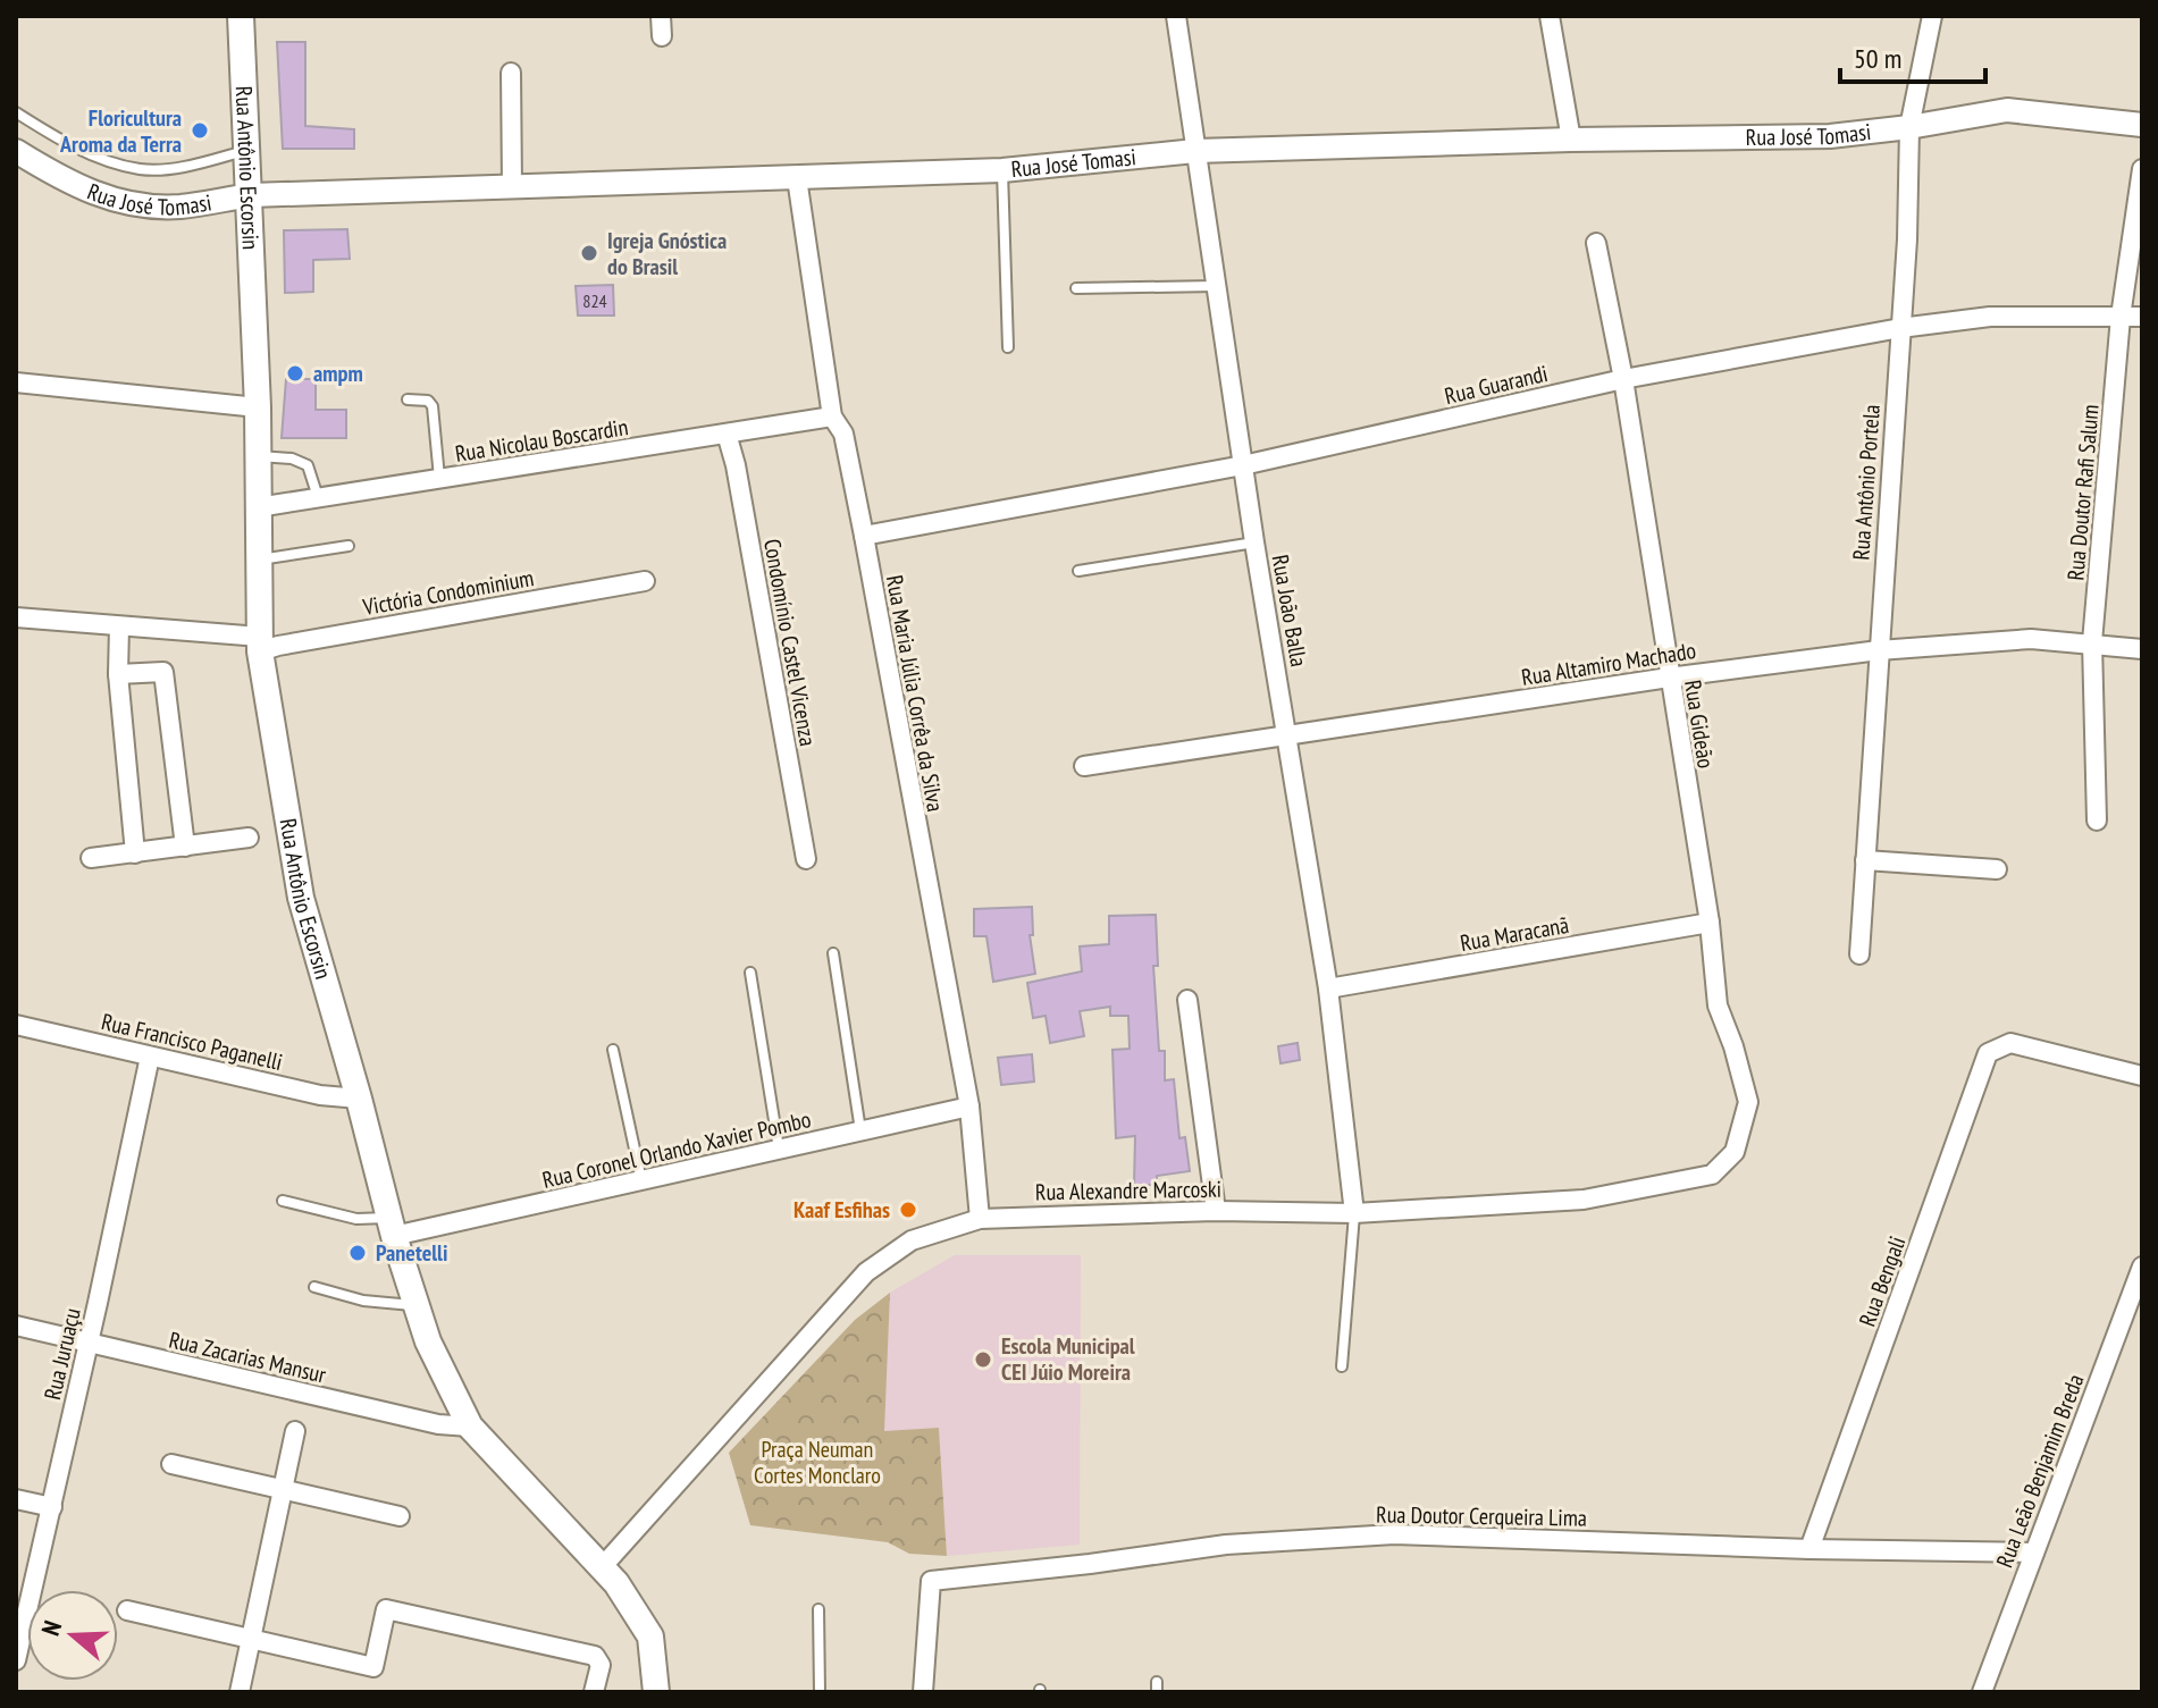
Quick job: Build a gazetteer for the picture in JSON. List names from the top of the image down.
{
  "streets": {
    "main road": ["Rua Antônio Escorsin"],
    "street": [
      "Rua José Tomasi",
      "Rua Guarandi",
      "Rua Nicolau Boscardin",
      "Rua Antônio Portela",
      "Rua Doutor Rafi Salum",
      "Victória Condominium",
      "Rua João Balla",
      "Condomínio Castel Vicenza",
      "Rua Altamiro Machado",
      "Rua Maria Júlia Corrêa da Silva",
      "Rua Gideão",
      "Rua Maracanã",
      "Rua Francisco Paganelli",
      "Rua Coronel Orlando Xavier Pombo",
      "Rua Alexandre Marcoski",
      "Rua Bengali",
      "Rua Juruaçu",
      "Rua Zacarias Mansur",
      "Rua Leão Benjamim Breda",
      "Rua Doutor Cerqueira Lima"
    ]
  },
  "crossings": [
    ["Rua José Tomasi", "Rua Antônio Escorsin"],
    ["Rua José Tomasi", "Rua Antônio Portela"],
    ["Rua José Tomasi", "Rua João Balla"],
    ["Rua José Tomasi", "Rua Maria Júlia Corrêa da Silva"],
    ["Rua Antônio Escorsin", "Rua Nicolau Boscardin"],
    ["Rua Antônio Escorsin", "Victória Condominium"],
    ["Rua Antônio Escorsin", "Rua Francisco Paganelli"],
    ["Rua Antônio Escorsin", "Rua Coronel Orlando Xavier Pombo"],
    ["Rua Antônio Escorsin", "Rua Alexandre Marcoski"],
    ["Rua Antônio Escorsin", "Rua Zacarias Mansur"],
    ["Rua Guarandi", "Rua Antônio Portela"],
    ["Rua Guarandi", "Rua Doutor Rafi Salum"],
    ["Rua Guarandi", "Rua João Balla"],
    ["Rua Guarandi", "Rua Maria Júlia Corrêa da Silva"],
    ["Rua Guarandi", "Rua Gideão"],
    ["Rua Nicolau Boscardin", "Condomínio Castel Vicenza"],
    ["Rua Nicolau Boscardin", "Rua Maria Júlia Corrêa da Silva"],
    ["Rua Antônio Portela", "Rua Altamiro Machado"],
    ["Rua Doutor Rafi Salum", "Rua Altamiro Machado"],
    ["Rua João Balla", "Rua Altamiro Machado"],
    ["Rua João Balla", "Rua Maracanã"],
    ["Rua João Balla", "Rua Alexandre Marcoski"],
    ["Rua Altamiro Machado", "Rua Gideão"],
    ["Rua Maria Júlia Corrêa da Silva", "Rua Coronel Orlando Xavier Pombo"],
    ["Rua Maria Júlia Corrêa da Silva", "Rua Alexandre Marcoski"],
    ["Rua Gideão", "Rua Maracanã"],
    ["Rua Gideão", "Rua Alexandre Marcoski"],
    ["Rua Francisco Paganelli", "Rua Juruaçu"],
    ["Rua Bengali", "Rua Doutor Cerqueira Lima"],
    ["Rua Juruaçu", "Rua Zacarias Mansur"],
    ["Rua Leão Benjamim Breda", "Rua Doutor Cerqueira Lima"]
  ],
  "parks": ["Praça Neuman Cortes Monclaro"],
  "places": [
    "Floricultura Aroma da Terra",
    "Igreja Gnóstica do Brasil",
    "ampm",
    "Kaaf Esfihas",
    "Panetelli",
    "Escola Municipal CEI Júio Moreira"
  ],
  "house_numbers": ["824"],
  "scale_bar": "50 m",
  "north": "left"
}
